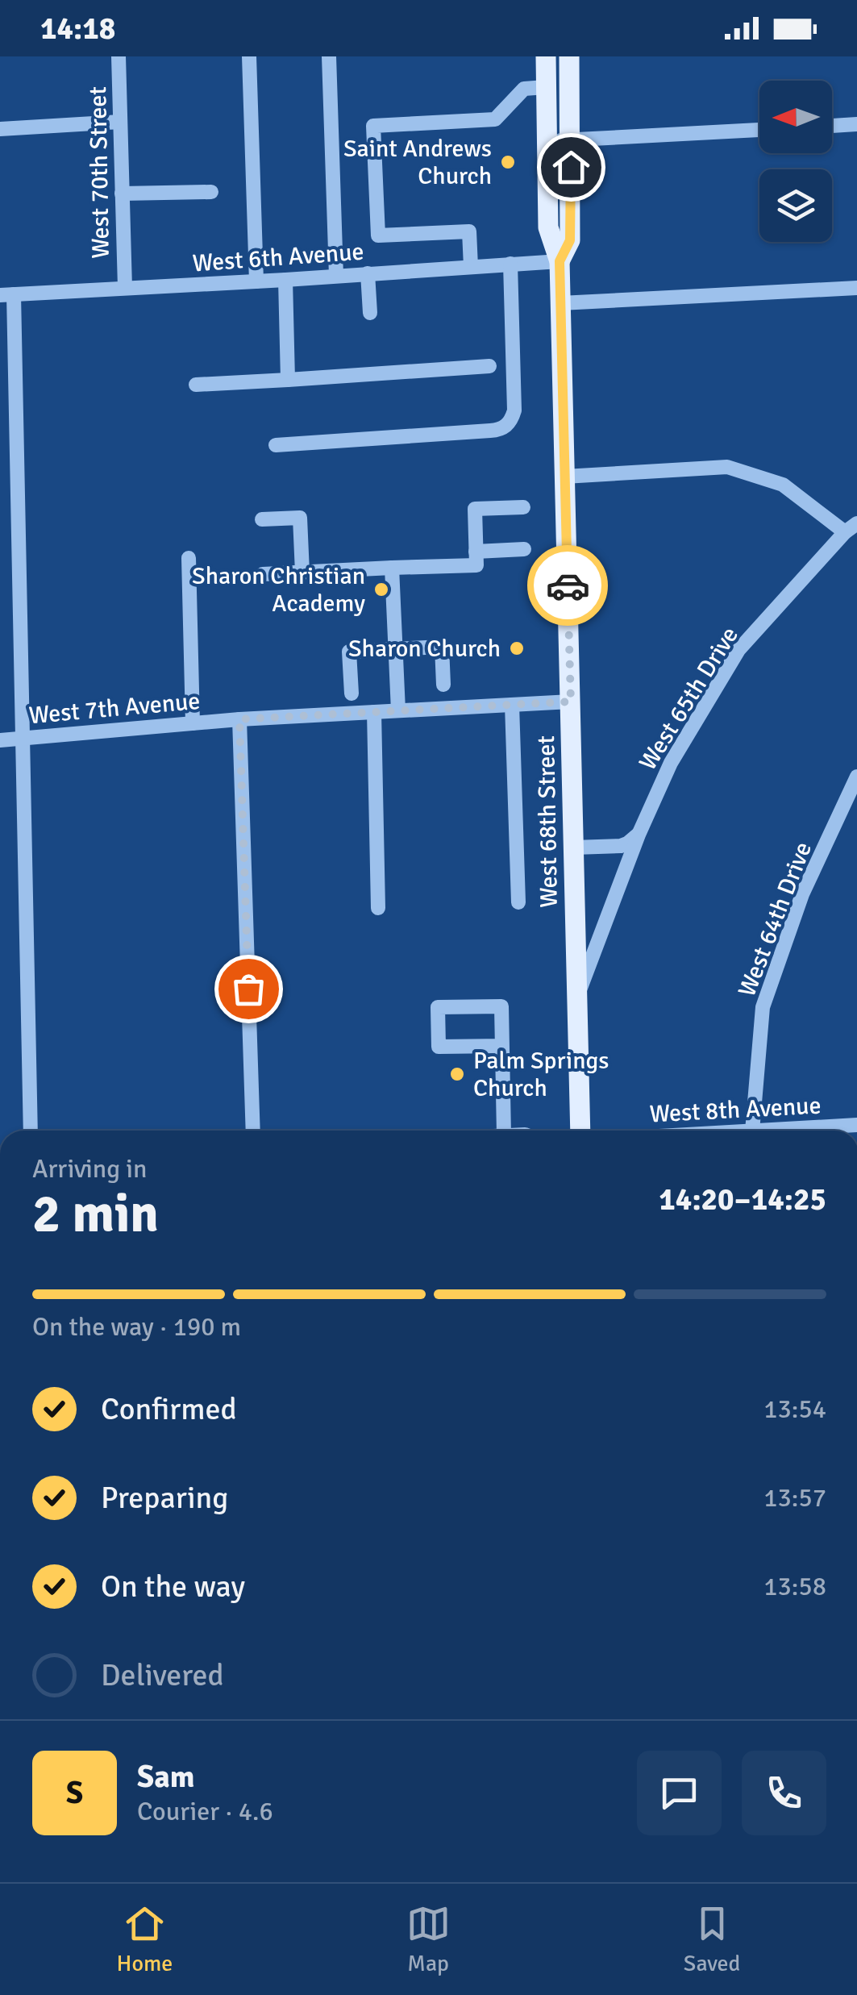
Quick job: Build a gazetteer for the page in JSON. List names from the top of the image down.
{
  "streets": {
    "main road": ["West 68th Street"],
    "street": [
      "West 70th Street",
      "West 6th Avenue",
      "West 65th Drive",
      "West 7th Avenue",
      "West 64th Drive",
      "West 8th Avenue"
    ]
  },
  "crossings": [
    ["West 70th Street", "West 6th Avenue"],
    ["West 6th Avenue", "West 68th Street"],
    ["West 65th Drive", "West 68th Street"],
    ["West 7th Avenue", "West 68th Street"]
  ],
  "places": [
    "Saint Andrews Church",
    "Sharon Christian Academy",
    "Sharon Church",
    "Palm Springs Church"
  ],
  "north": "left",
  "page": {
    "status": "14:18",
    "heading": ["2 min", "Arriving in", "14:20–14:25"],
    "panel": ["Sam", "Courier · 4.6"],
    "bar": "On the way · 190 m",
    "list": [
      ["Confirmed", "13:54"],
      ["Preparing", "13:57"],
      ["On the way", "13:58"],
      "Delivered"
    ],
    "round": "S",
    "tabs": ["Home", "Map", "Saved"]
  }
}
